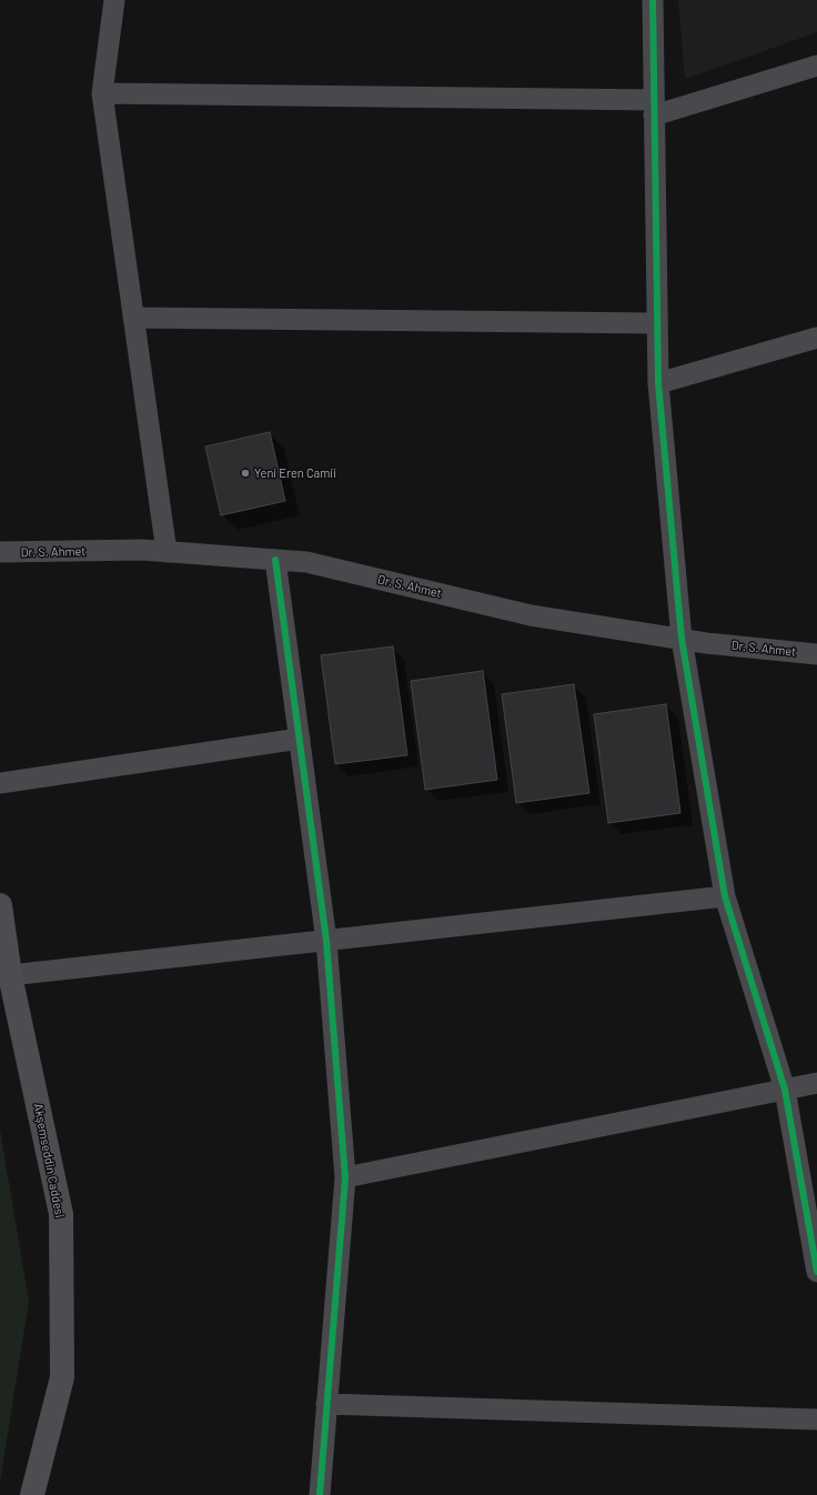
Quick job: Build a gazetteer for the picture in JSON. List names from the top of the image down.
{
  "streets": {
    "street": ["Dr. S. Ahmet", "Akşemseddin Caddesi"]
  },
  "places": ["Yeni Eren Camii"]
}
